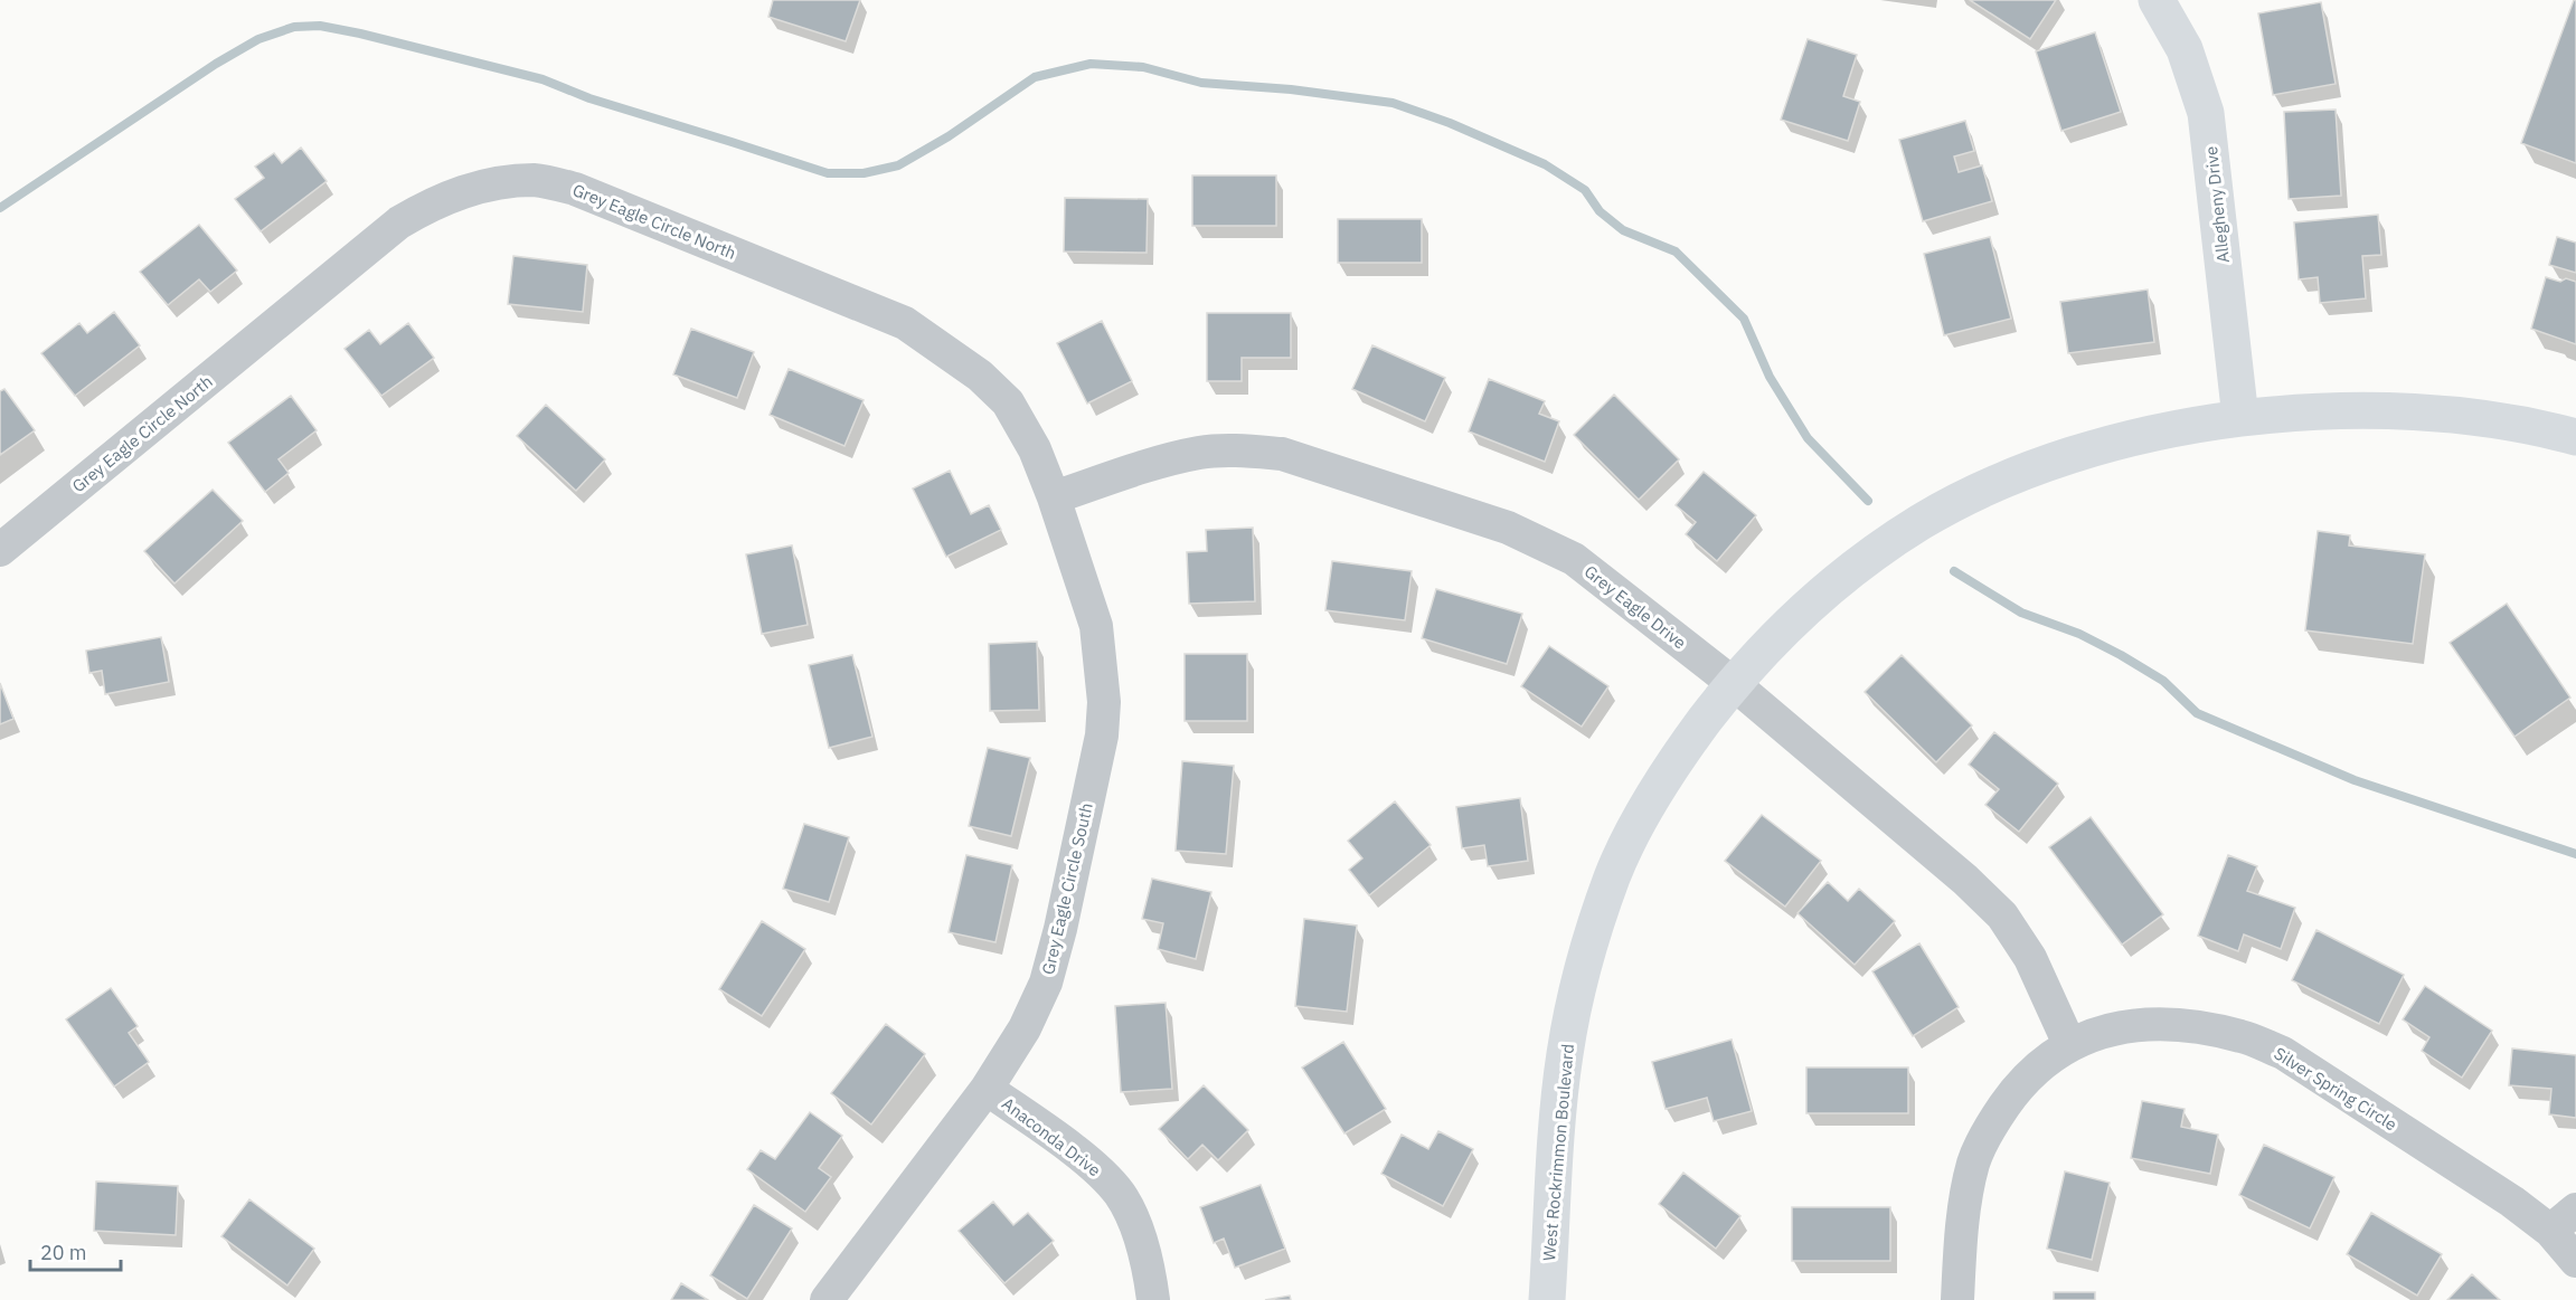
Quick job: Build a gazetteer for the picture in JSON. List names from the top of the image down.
{
  "streets": {
    "main road": ["Allegheny Drive", "West Rockrimmon Boulevard"],
    "street": [
      "Grey Eagle Circle North",
      "Grey Eagle Drive",
      "Grey Eagle Circle South",
      "Silver Spring Circle",
      "Anaconda Drive"
    ]
  },
  "crossings": [
    ["Allegheny Drive", "West Rockrimmon Boulevard"],
    ["Grey Eagle Circle North", "Grey Eagle Drive"],
    ["Grey Eagle Circle North", "Grey Eagle Circle South"],
    ["Grey Eagle Drive", "Grey Eagle Circle South"],
    ["Grey Eagle Drive", "Silver Spring Circle"],
    ["Grey Eagle Drive", "West Rockrimmon Boulevard"],
    ["Grey Eagle Circle South", "Anaconda Drive"]
  ],
  "scale_bar": "20 m"
}
